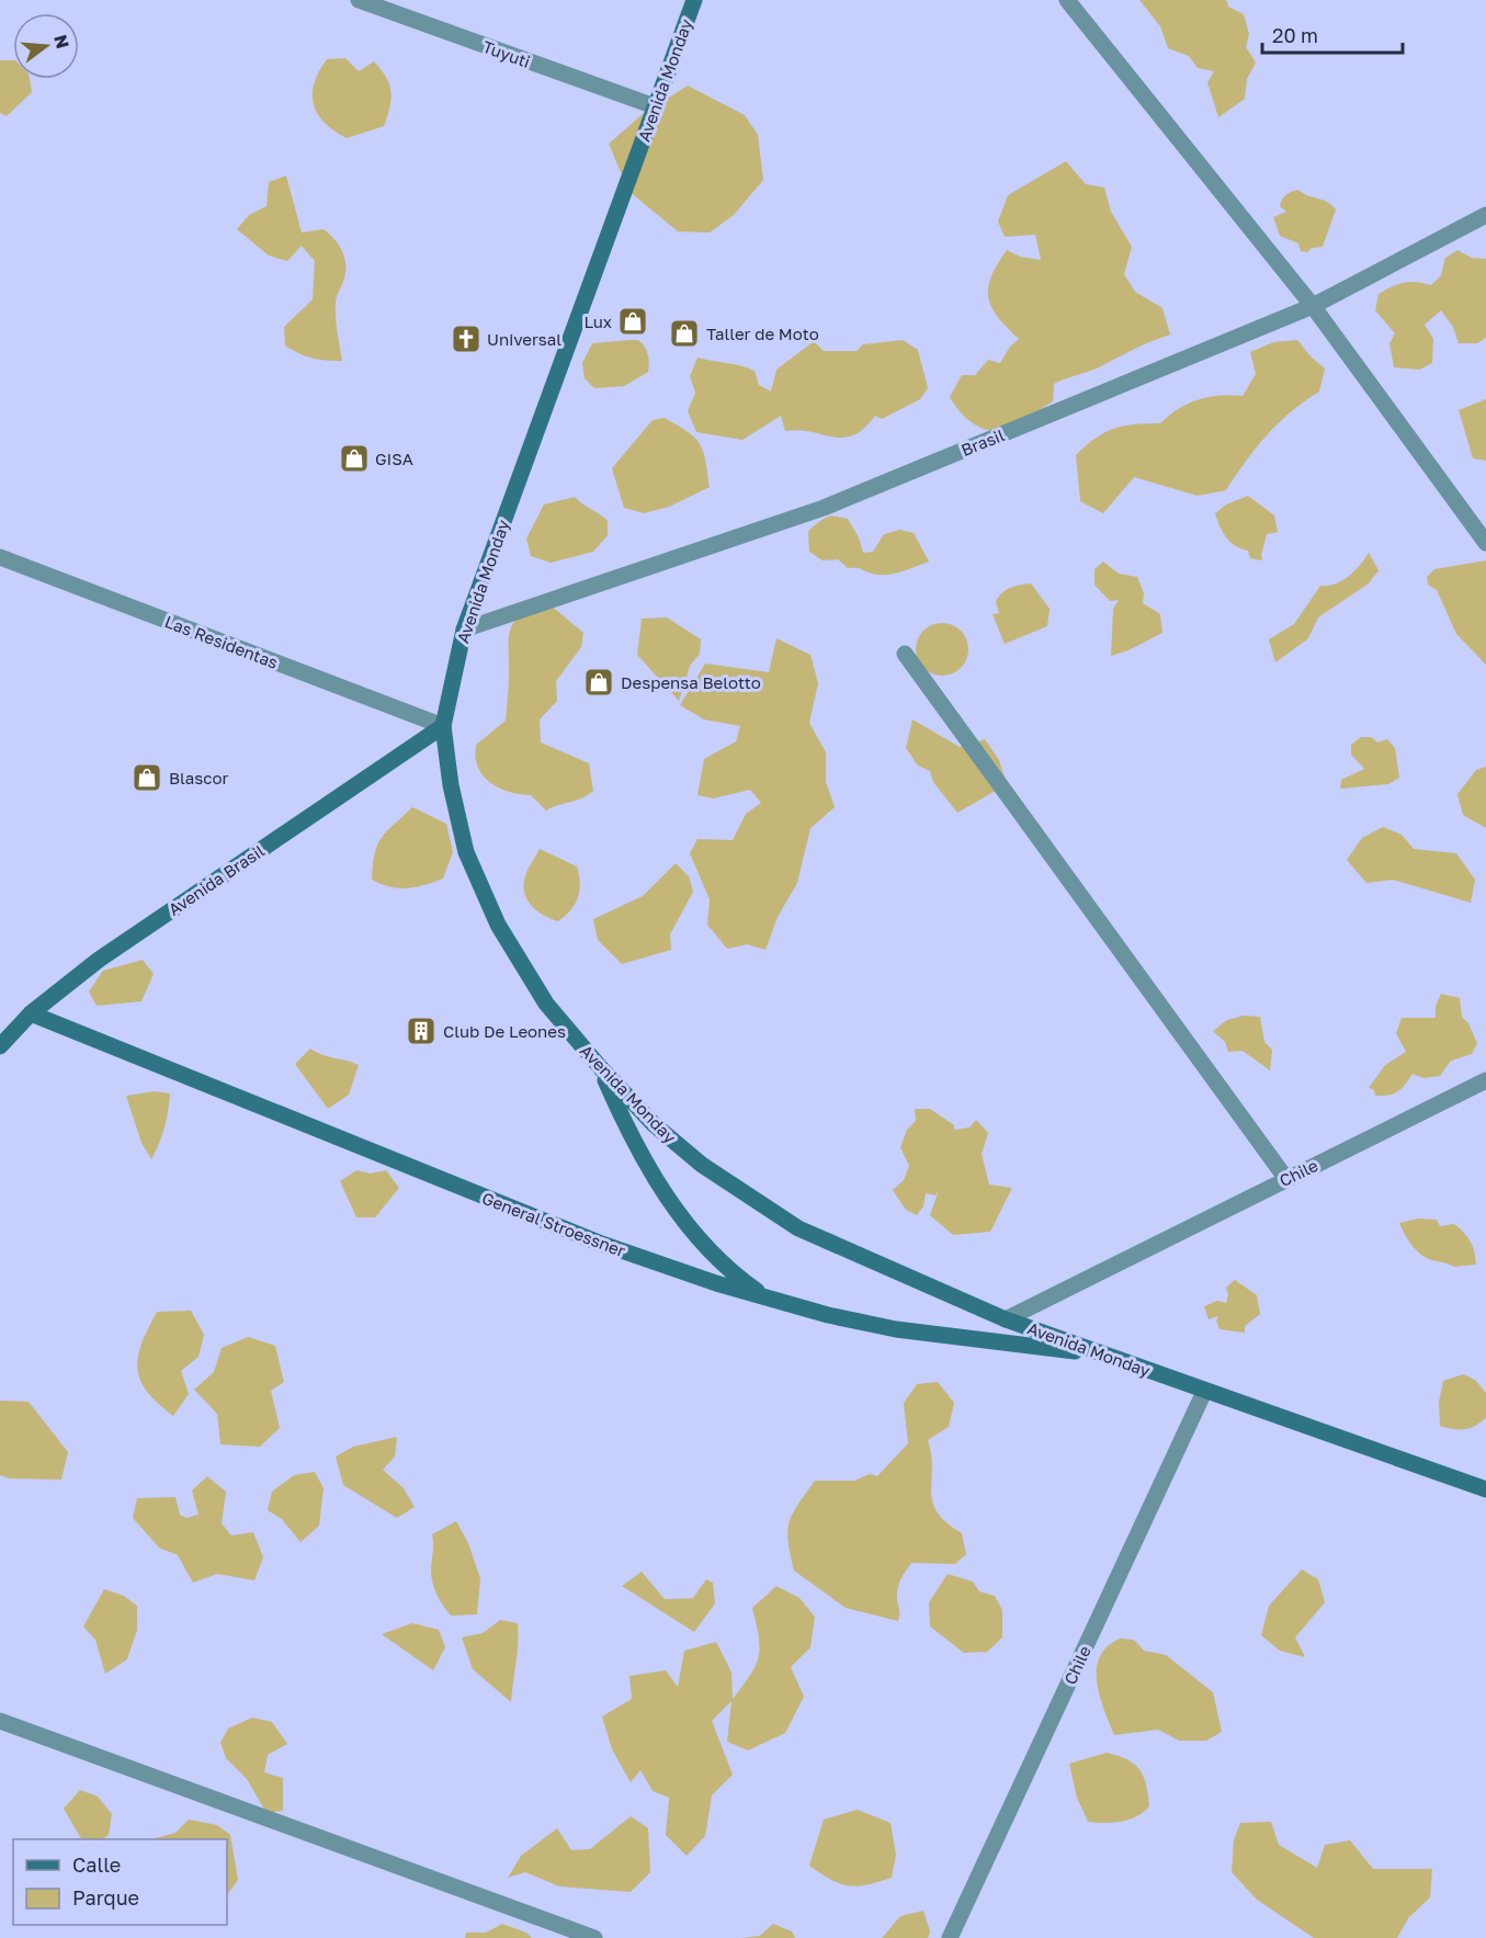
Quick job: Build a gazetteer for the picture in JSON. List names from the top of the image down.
{
  "streets": {
    "main road": ["Avenida Monday", "Avenida Brasil", "General Stroessner"],
    "street": [
      "Tuyuti",
      "Brasil",
      "Las Residentas",
      "Chile"
    ]
  },
  "crossings": [
    ["Tuyuti", "Avenida Monday"],
    ["Avenida Monday", "Brasil"],
    ["Avenida Monday", "Las Residentas"],
    ["Avenida Monday", "Avenida Brasil"],
    ["Avenida Monday", "Chile"],
    ["Avenida Monday", "General Stroessner"],
    ["Las Residentas", "Avenida Brasil"],
    ["Avenida Brasil", "General Stroessner"]
  ],
  "places": {
    "shop": [
      "Lux",
      "Taller de Moto",
      "GISA",
      "Despensa Belotto",
      "Blascor"
    ],
    "church": ["Universal"],
    "building": ["Club De Leones"]
  },
  "legend": ["Calle", "Parque"],
  "scale_bar": "20 m",
  "north": "right"
}
